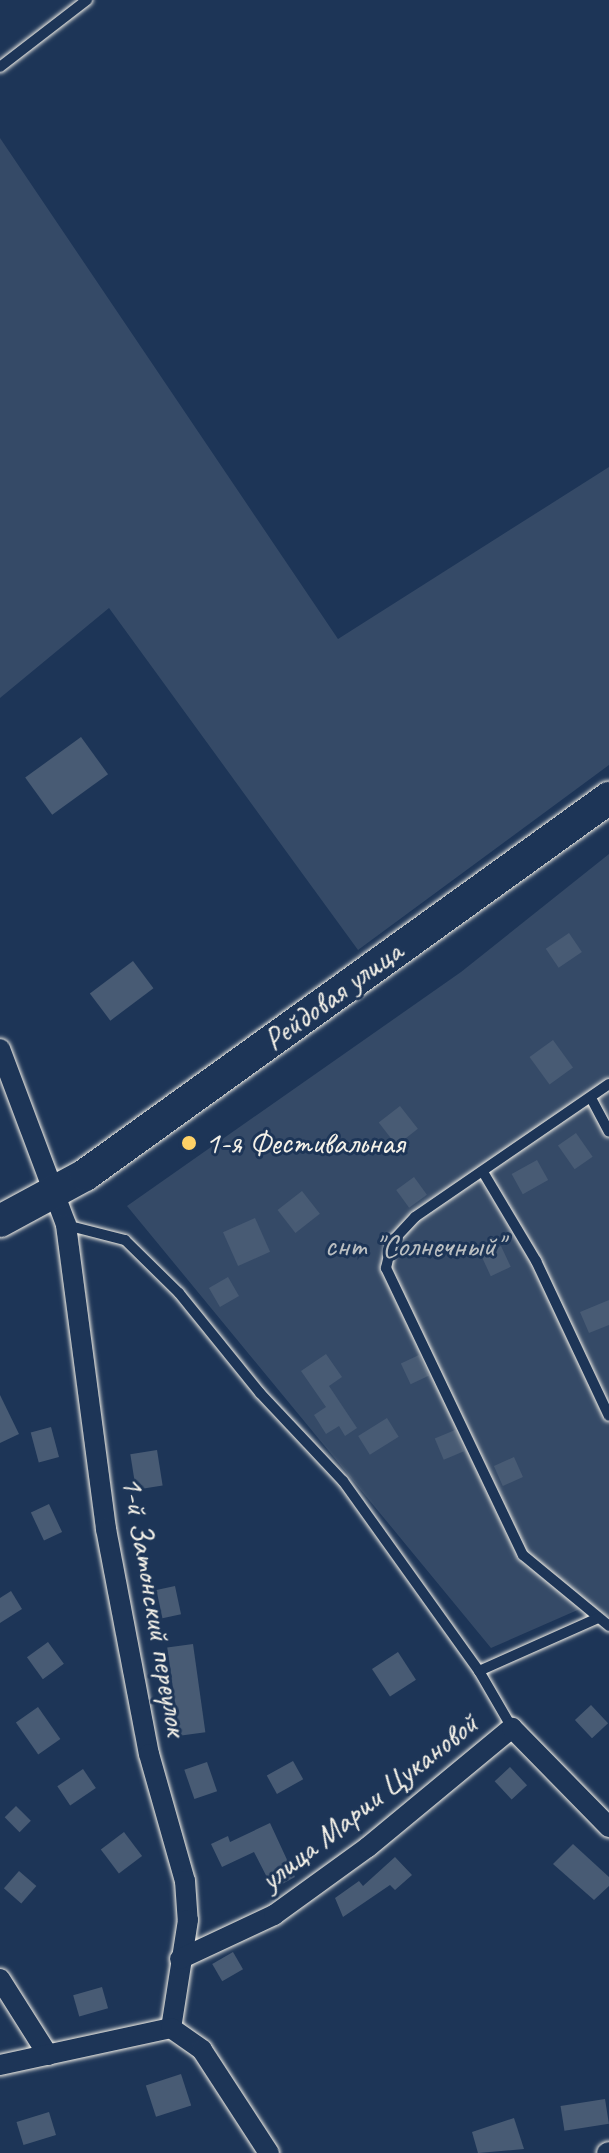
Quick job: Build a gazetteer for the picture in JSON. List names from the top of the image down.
{
  "streets": {
    "main road": ["Рейдовая улица"],
    "street": ["1-й Затонский переулок", "улица Марии Цукановой"]
  },
  "crossings": [
    ["1-й Затонский переулок", "улица Марии Цукановой"]
  ],
  "parks": ["снт \"Солнечный\""],
  "places": ["1-я Фестивальная"]
}
